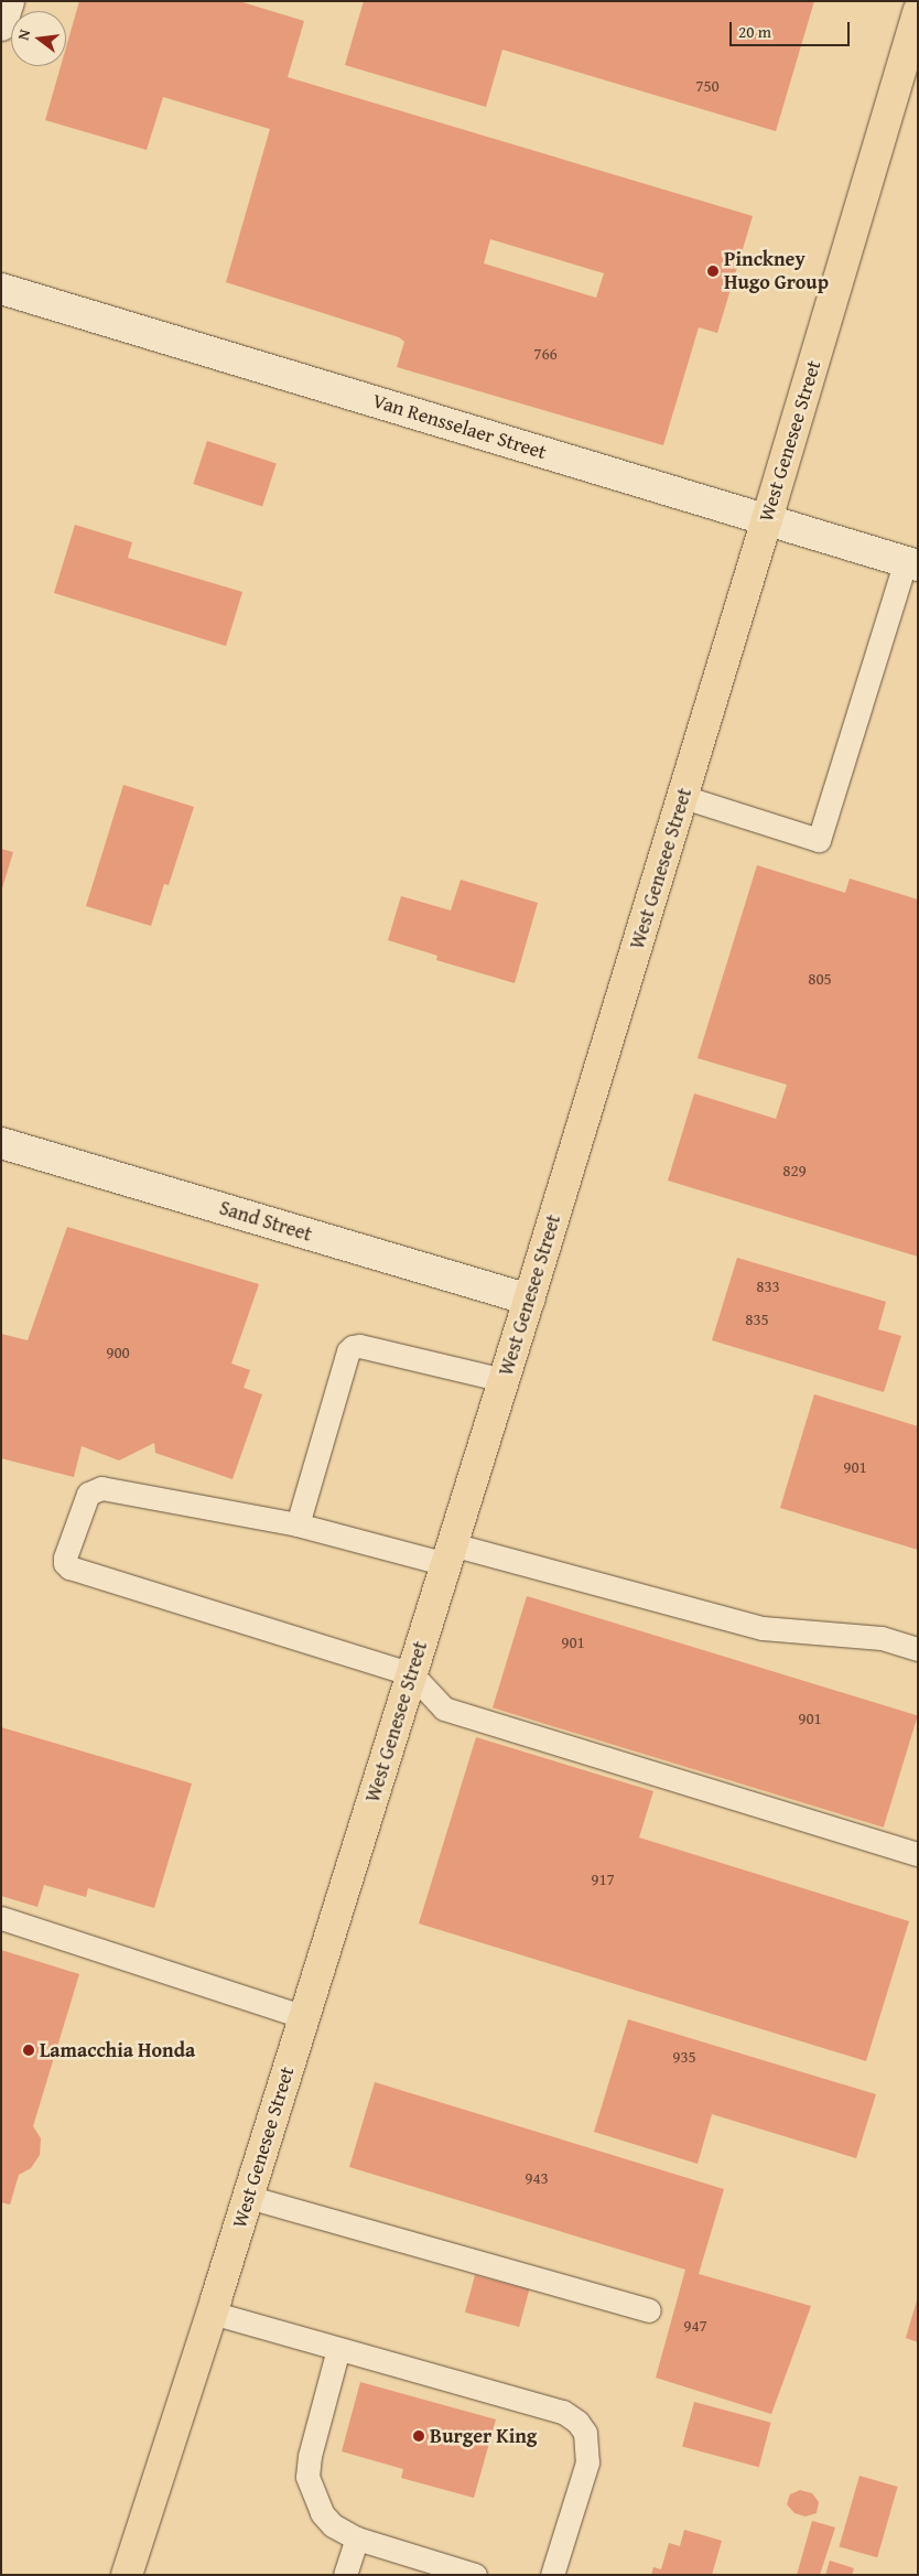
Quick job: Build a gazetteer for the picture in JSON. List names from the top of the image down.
{
  "streets": {
    "main road": ["West Genesee Street"],
    "street": ["Van Rensselaer Street", "Sand Street"]
  },
  "crossings": [
    ["Van Rensselaer Street", "West Genesee Street"],
    ["West Genesee Street", "Sand Street"]
  ],
  "places": ["Pinckney Hugo Group", "Lamacchia Honda", "Burger King"],
  "house_numbers": [
    "750",
    "766",
    "805",
    "829",
    "833",
    "835",
    "900",
    "901",
    "901",
    "901",
    "917",
    "935",
    "943",
    "947"
  ],
  "scale_bar": "20 m",
  "north": "left"
}
